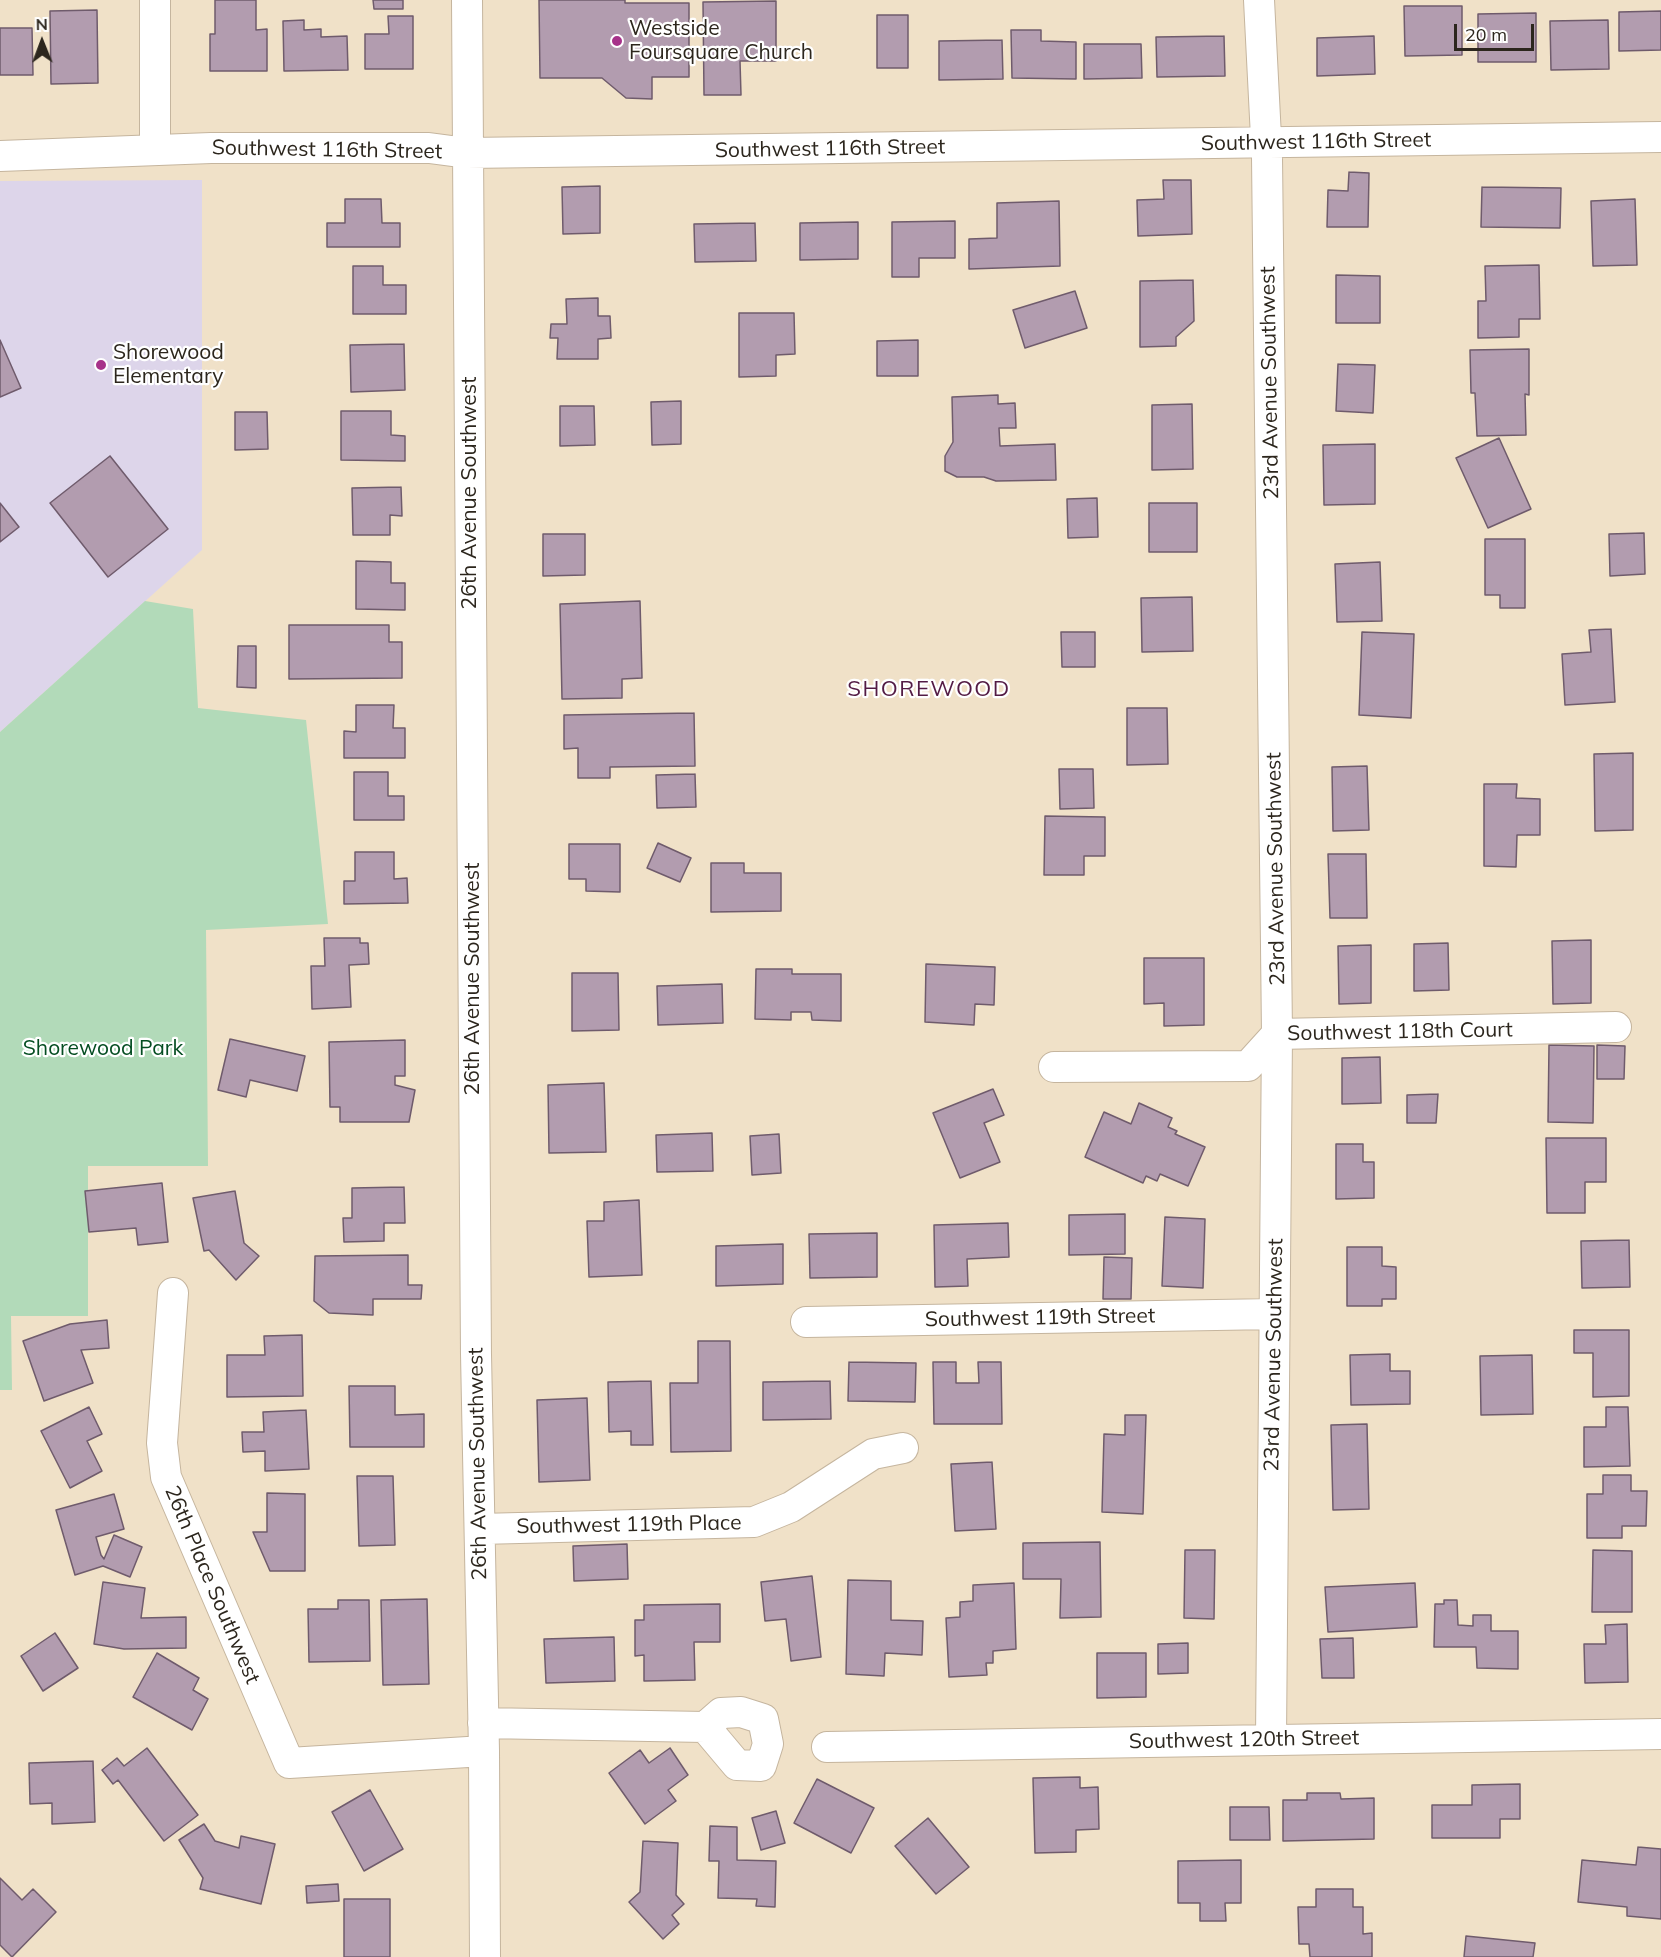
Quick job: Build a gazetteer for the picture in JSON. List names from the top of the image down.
{
  "streets": {
    "street": [
      "Southwest 116th Street",
      "23rd Avenue Southwest",
      "26th Avenue Southwest",
      "Southwest 118th Court",
      "Southwest 119th Street",
      "Southwest 119th Place",
      "26th Place Southwest",
      "Southwest 120th Street"
    ]
  },
  "crossings": [
    ["Southwest 116th Street", "23rd Avenue Southwest"],
    ["Southwest 116th Street", "26th Avenue Southwest"],
    ["23rd Avenue Southwest", "Southwest 118th Court"],
    ["23rd Avenue Southwest", "Southwest 119th Street"],
    ["23rd Avenue Southwest", "Southwest 120th Street"],
    ["26th Avenue Southwest", "Southwest 119th Place"],
    ["26th Avenue Southwest", "26th Place Southwest"]
  ],
  "districts": ["SHOREWOOD"],
  "parks": ["Shorewood Park"],
  "places": ["Westside Foursquare Church", "Shorewood Elementary"],
  "scale_bar": "20 m",
  "north": "top"
}
